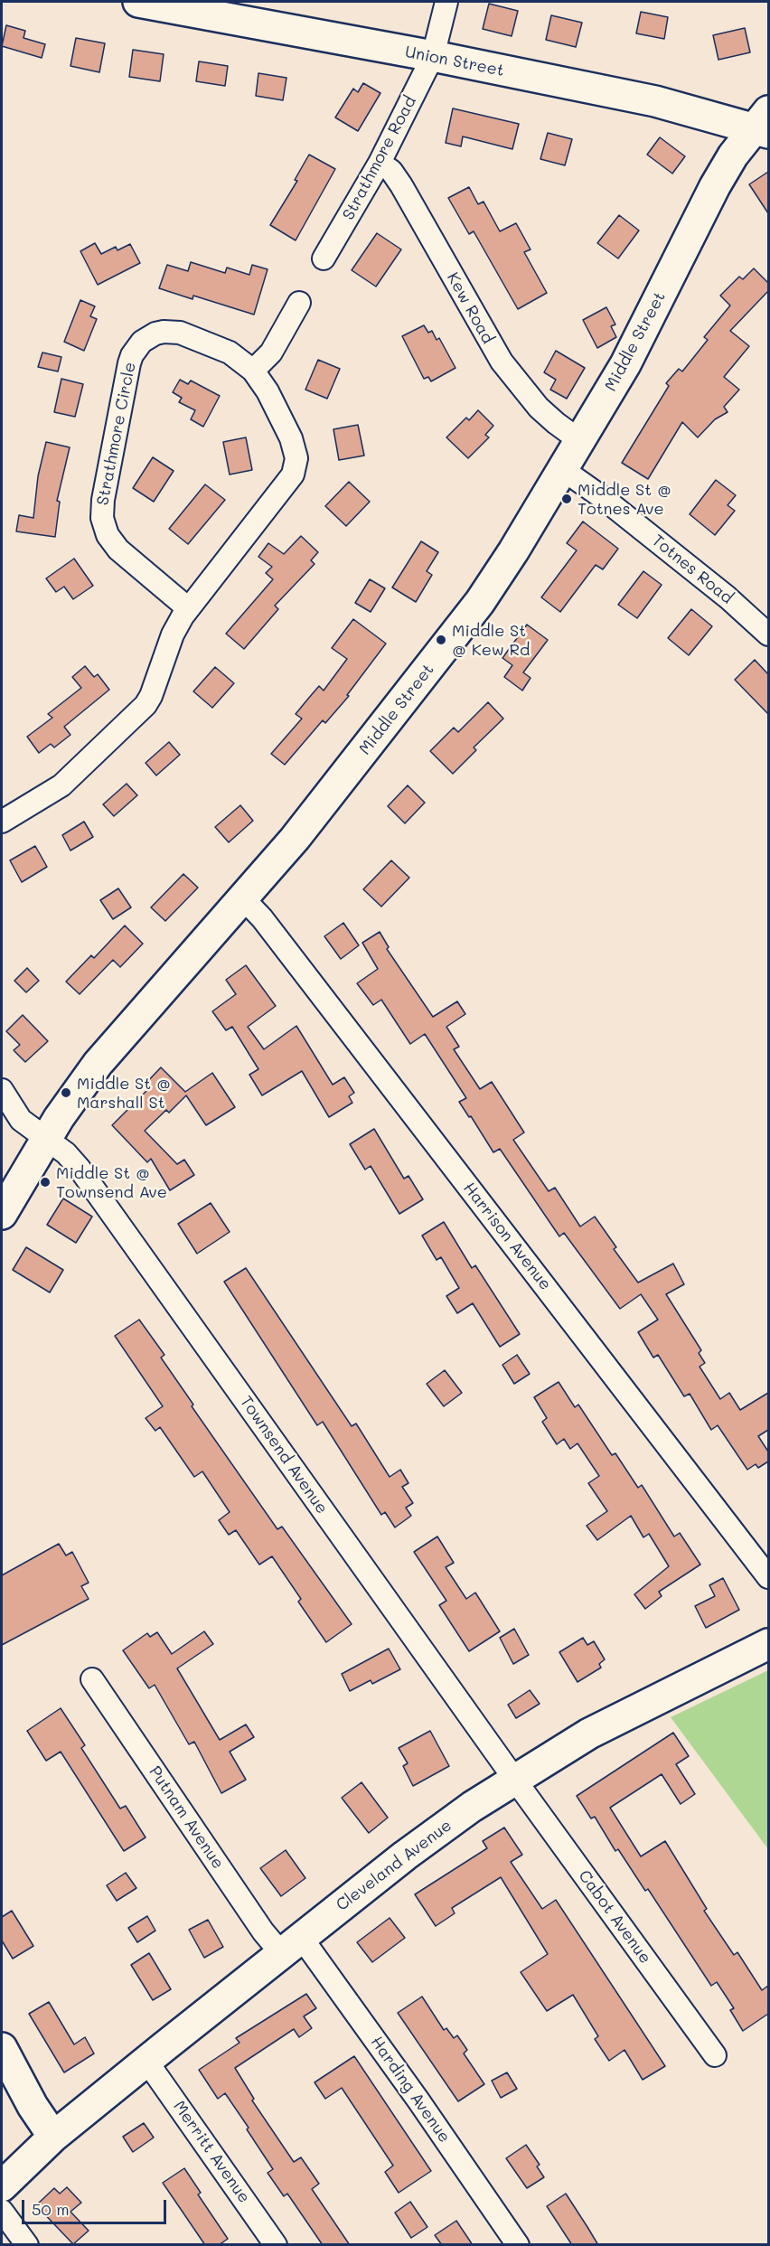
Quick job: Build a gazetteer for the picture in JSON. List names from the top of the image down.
{
  "streets": {
    "street": [
      "Union Street",
      "Strathmore Road",
      "Kew Road",
      "Middle Street",
      "Strathmore Circle",
      "Totnes Road",
      "Harrison Avenue",
      "Townsend Avenue",
      "Putnam Avenue",
      "Cleveland Avenue",
      "Cabot Avenue",
      "Harding Avenue",
      "Merritt Avenue"
    ]
  },
  "crossings": [
    ["Union Street", "Strathmore Road"],
    ["Union Street", "Middle Street"],
    ["Strathmore Road", "Kew Road"],
    ["Kew Road", "Middle Street"],
    ["Middle Street", "Totnes Road"],
    ["Middle Street", "Harrison Avenue"],
    ["Middle Street", "Townsend Avenue"],
    ["Townsend Avenue", "Cleveland Avenue"],
    ["Townsend Avenue", "Cabot Avenue"],
    ["Putnam Avenue", "Cleveland Avenue"],
    ["Putnam Avenue", "Harding Avenue"],
    ["Cleveland Avenue", "Cabot Avenue"],
    ["Cleveland Avenue", "Harding Avenue"],
    ["Cleveland Avenue", "Merritt Avenue"]
  ],
  "places": [
    "Middle St @ Totnes Ave",
    "Middle St @ Kew Rd",
    "Middle St @ Marshall St",
    "Middle St @ Townsend Ave"
  ],
  "scale_bar": "50 m"
}
